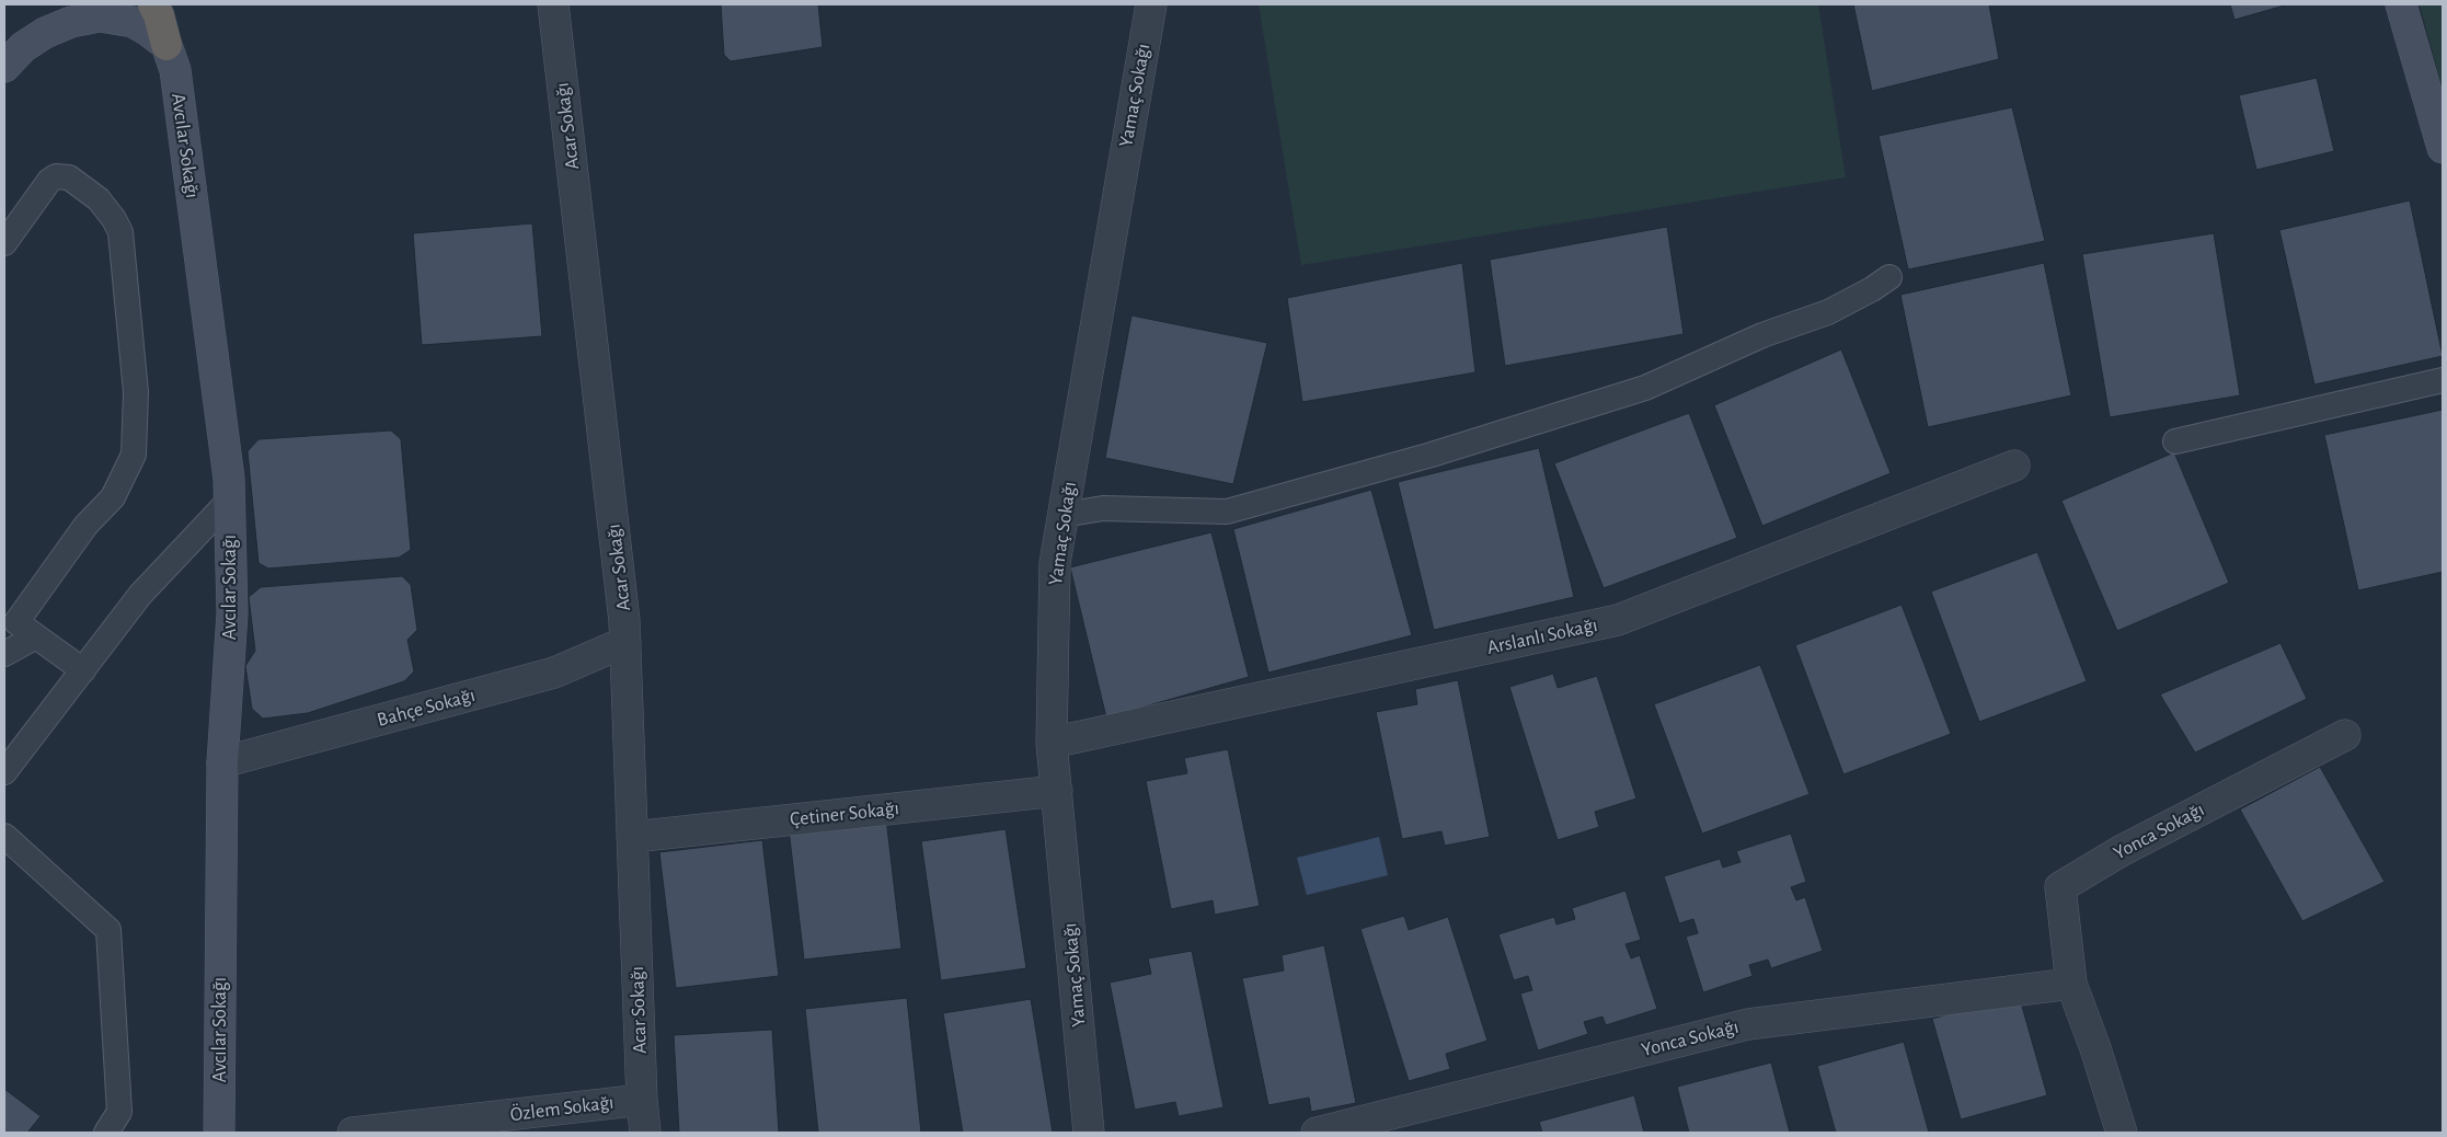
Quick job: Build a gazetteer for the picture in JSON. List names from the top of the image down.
{
  "streets": {
    "main road": ["Avcılar Sokağı"],
    "street": [
      "Yamaç Sokağı",
      "Acar Sokağı",
      "Arslanlı Sokağı",
      "Bahçe Sokağı",
      "Çetiner Sokağı",
      "Yonca Sokağı",
      "Özlem Sokağı"
    ]
  },
  "crossings": [
    ["Yamaç Sokağı", "Arslanlı Sokağı"],
    ["Yamaç Sokağı", "Çetiner Sokağı"],
    ["Acar Sokağı", "Bahçe Sokağı"],
    ["Acar Sokağı", "Çetiner Sokağı"],
    ["Acar Sokağı", "Özlem Sokağı"],
    ["Avcılar Sokağı", "Bahçe Sokağı"]
  ]
}
